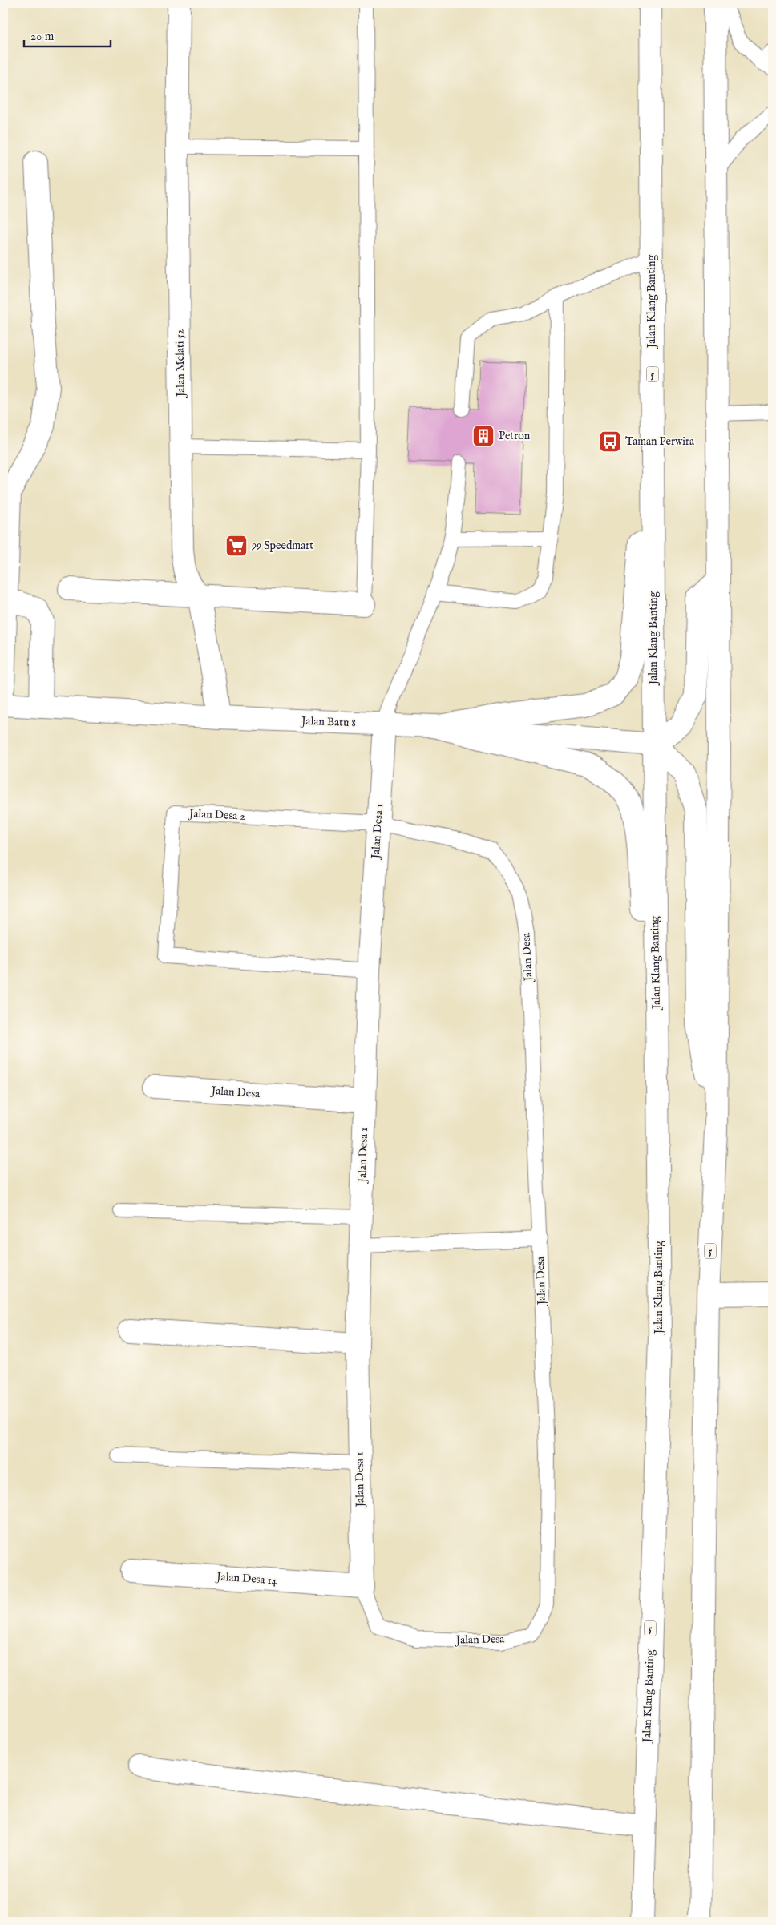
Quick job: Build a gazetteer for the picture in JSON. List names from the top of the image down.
{
  "streets": {
    "main road": [
      "Jalan Klang Banting",
      "Jalan Melati 52",
      "5",
      "Jalan Batu 8",
      "Jalan Desa 1",
      "Jalan Desa",
      "Jalan Desa 14"
    ],
    "lane": ["Jalan Desa 2"]
  },
  "crossings": [
    ["Jalan Klang Banting", "Jalan Batu 8"],
    ["Jalan Melati 52", "Jalan Batu 8"],
    ["Jalan Batu 8", "Jalan Desa 1"],
    ["Jalan Desa 2", "Jalan Desa 1"],
    ["Jalan Desa 2", "Jalan Desa"],
    ["Jalan Desa 1", "Jalan Desa"],
    ["Jalan Desa 1", "Jalan Desa 14"],
    ["Jalan Desa", "Jalan Desa 14"]
  ],
  "places": {
    "building": ["Petron"],
    "bus stop": ["Taman Perwira"],
    "supermarket": ["99 Speedmart"]
  },
  "scale_bar": "20 m"
}
